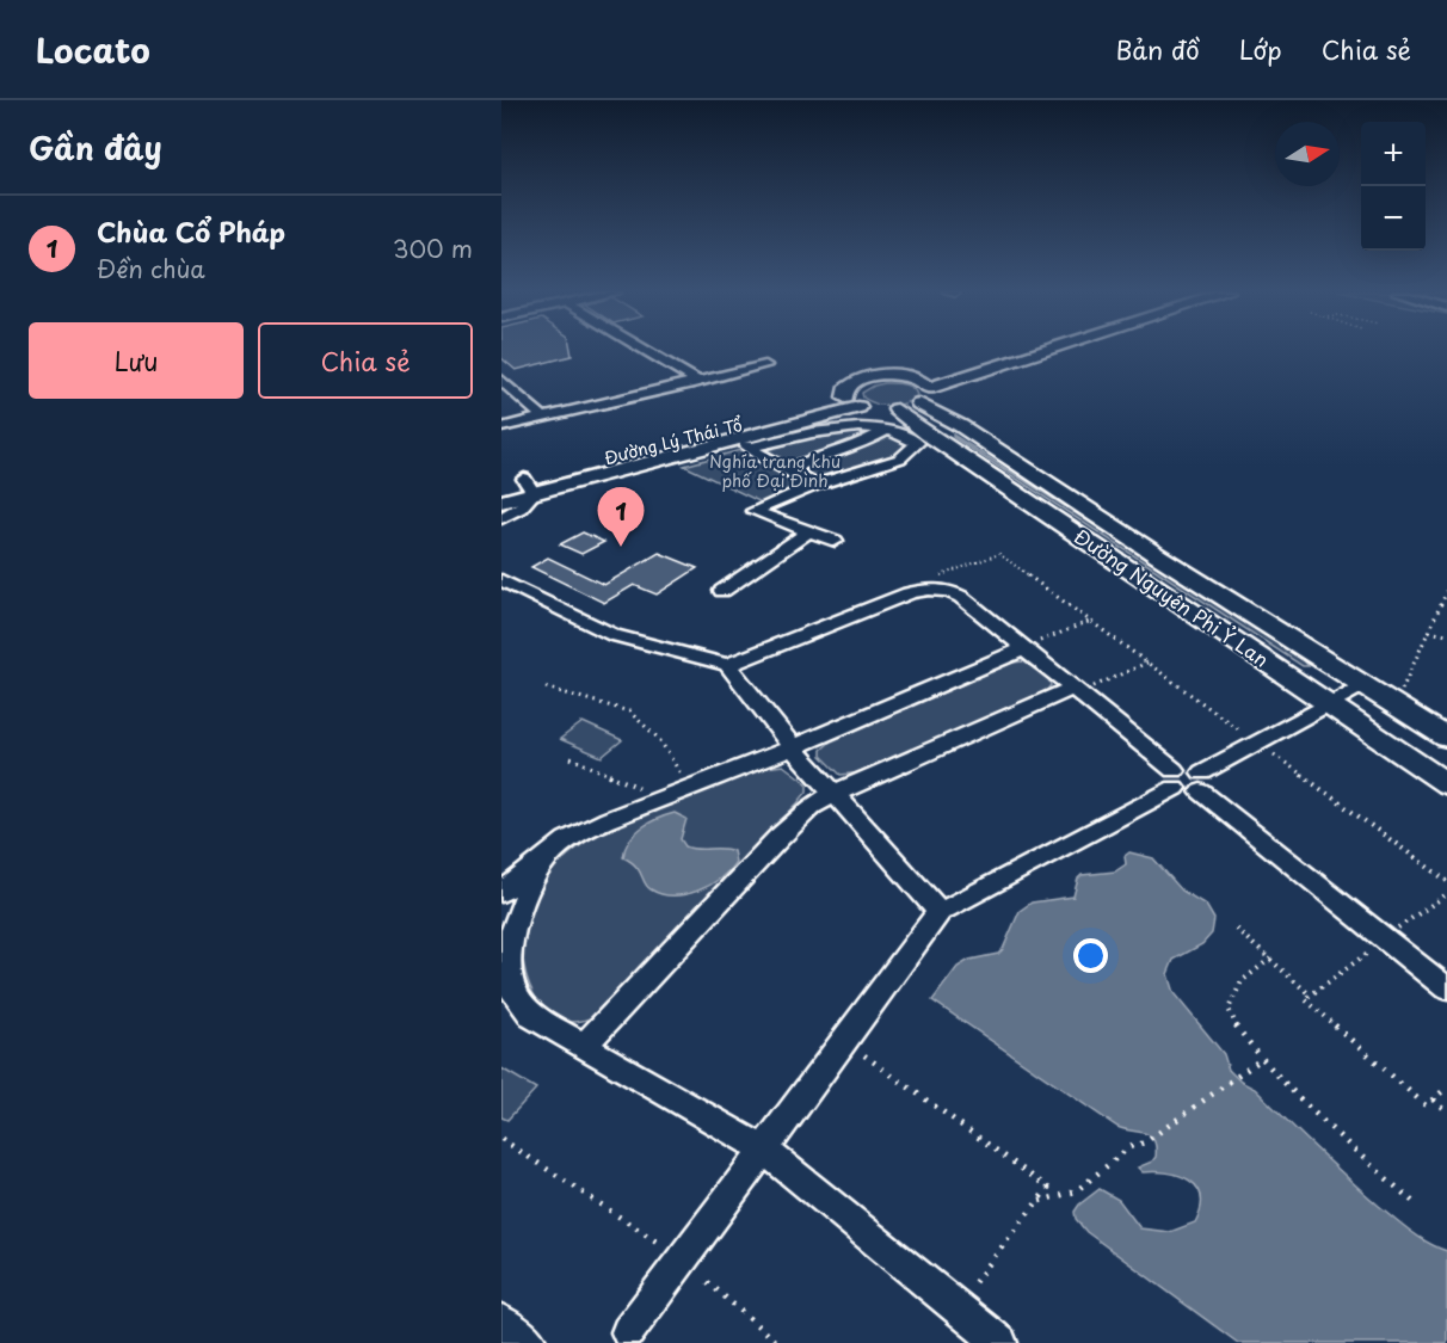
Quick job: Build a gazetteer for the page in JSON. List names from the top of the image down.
{
  "streets": {
    "main road": ["Đường Lý Thái Tổ", "Đường Nguyên Phi Ỷ Lan"]
  },
  "parks": ["Nghĩa trang khu phố Đại Đình"],
  "north": "right",
  "page": {
    "header": "Locato",
    "nav": ["Bản đồ", "Lớp", "Chia sẻ"],
    "heading": "Gần đây",
    "map_buttons": ["+", "−"],
    "list": [
      {
        "mark": "1",
        "name": "Chùa Cổ Pháp",
        "note": "Đền chùa",
        "value": "300 m"
      }
    ],
    "buttons": ["Lưu", "Chia sẻ"],
    "pins": "1"
  }
}
